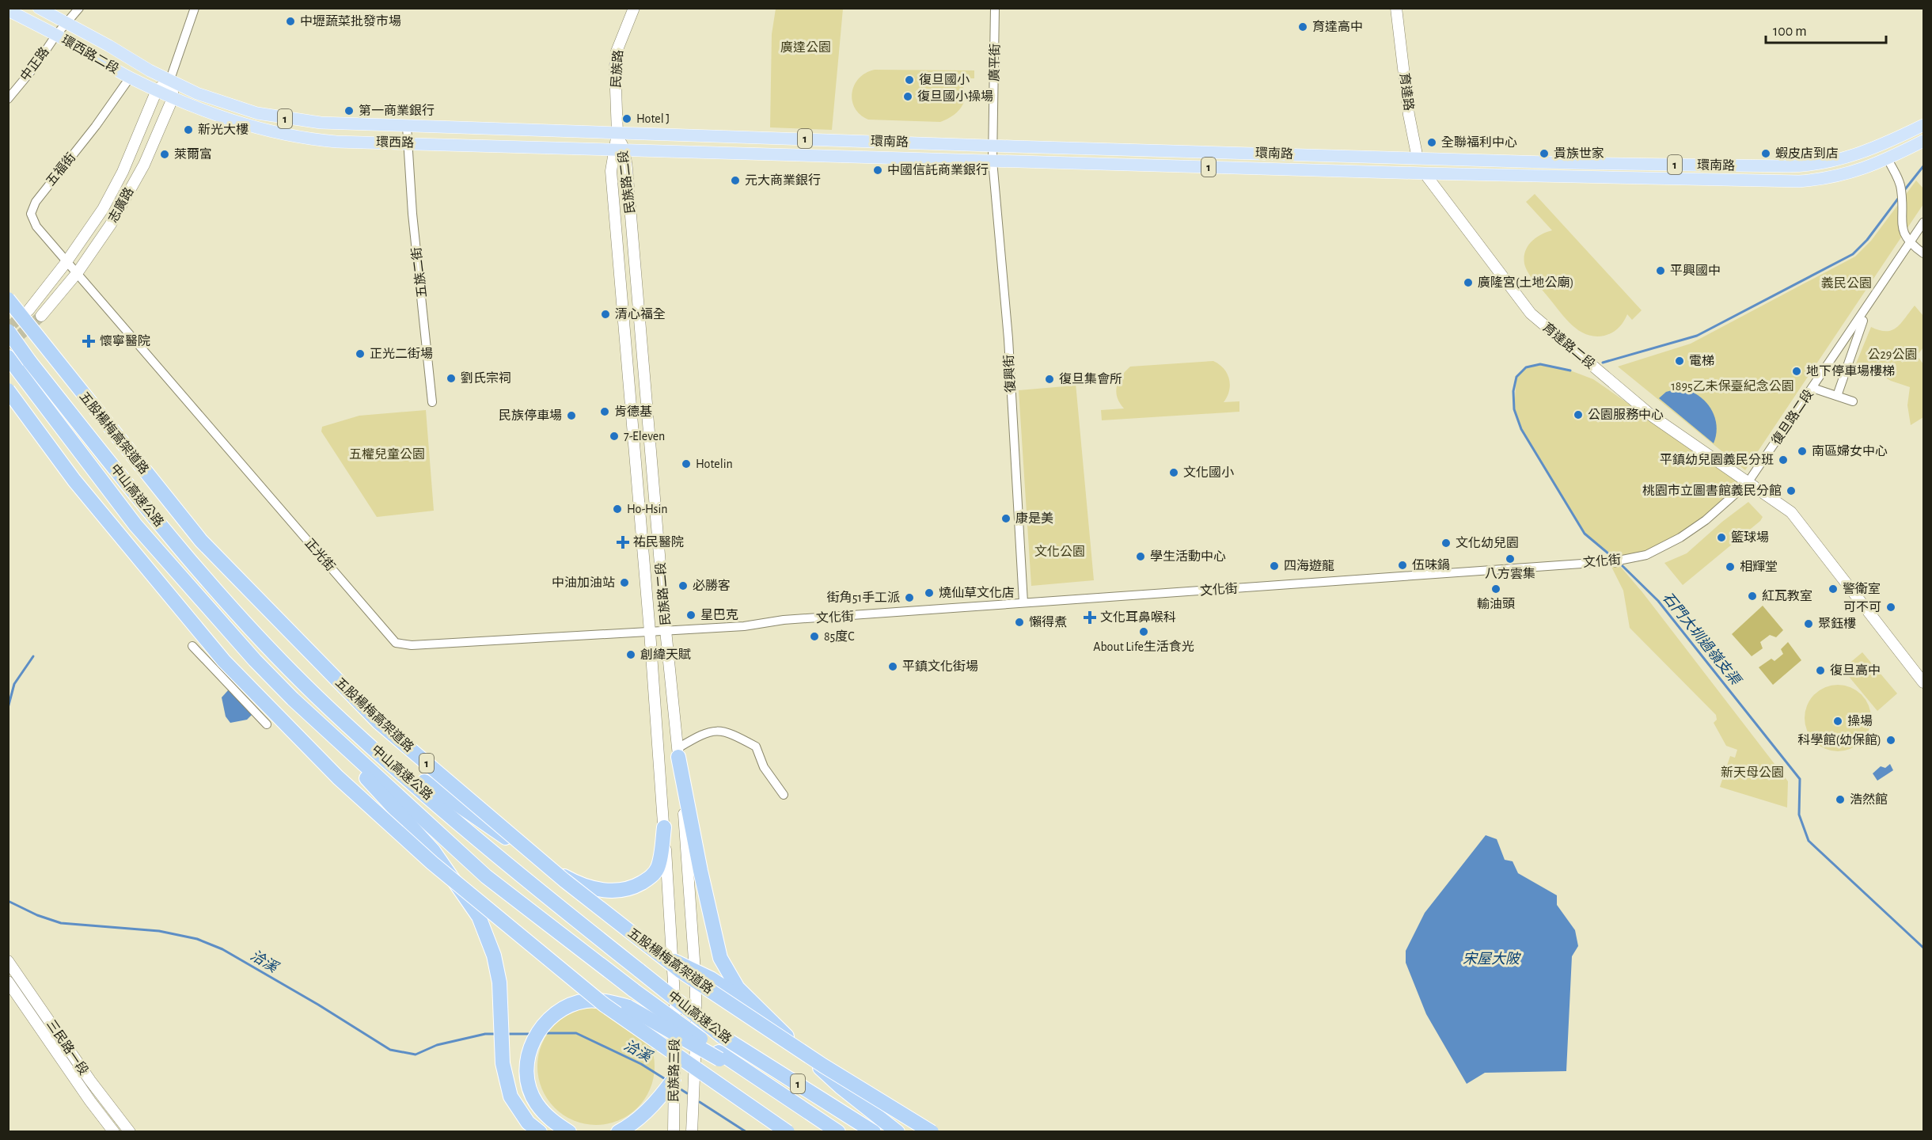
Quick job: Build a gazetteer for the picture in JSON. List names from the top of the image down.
{
  "streets": {
    "highway": ["1", "五股楊梅高架道路", "中山高速公路"],
    "main road": [
      "環西路二段",
      "民族路",
      "育達路",
      "環南路",
      "環西路",
      "民族路二段",
      "志廣路",
      "育達路二段",
      "三民路一段",
      "民族路三段"
    ],
    "street": [
      "廣平街",
      "中正路",
      "五福街",
      "五族二街",
      "復興街",
      "復旦路二段",
      "正光街",
      "文化街"
    ]
  },
  "crossings": [
    ["環西路二段", "中正路"],
    ["環西路二段", "環西路"],
    ["環西路二段", "五福街"],
    ["環西路二段", "志廣路"],
    ["廣平街", "環南路"],
    ["廣平街", "復興街"],
    ["民族路", "環南路"],
    ["民族路", "環西路"],
    ["民族路", "民族路二段"],
    ["育達路", "環南路"],
    ["育達路", "育達路二段"],
    ["1", "中山高速公路"],
    ["環南路", "環西路"],
    ["環南路", "民族路二段"],
    ["環南路", "育達路二段"],
    ["環南路", "復興街"],
    ["環西路", "民族路二段"],
    ["環西路", "志廣路"],
    ["環西路", "五族二街"],
    ["五福街", "志廣路"],
    ["五福街", "正光街"],
    ["民族路二段", "正光街"],
    ["民族路二段", "文化街"],
    ["民族路二段", "民族路三段"],
    ["志廣路", "正光街"],
    ["育達路二段", "復旦路二段"],
    ["育達路二段", "文化街"],
    ["復興街", "文化街"],
    ["復旦路二段", "文化街"],
    ["正光街", "文化街"]
  ],
  "water": ["石門大圳過嶺支渠", "宋屋大陂", "洽溪"],
  "parks": [
    "廣達公園",
    "義民公園",
    "公29公園",
    "1895乙未保臺紀念公園",
    "五權兒童公園",
    "文化公園",
    "新天母公園"
  ],
  "places": {
    "other": [
      "中壢蔬菜批發市場",
      "育達高中",
      "復旦國小",
      "復旦國小操場",
      "第一商業銀行",
      "Hotel J",
      "新光大樓",
      "全聯福利中心",
      "貴族世家",
      "蝦皮店到店",
      "萊爾富",
      "中國信託商業銀行",
      "元大商業銀行",
      "平興國中",
      "廣隆宮(土地公廟)",
      "清心福全",
      "正光二街場",
      "電梯",
      "地下停車場樓梯",
      "劉氏宗祠",
      "復旦集會所",
      "肯德基",
      "公園服務中心",
      "民族停車場",
      "7-Eleven",
      "南區婦女中心",
      "平鎮幼兒園義民分班",
      "Hotelin",
      "文化國小",
      "桃園市立圖書館義民分館",
      "Ho-Hsin",
      "康是美",
      "籃球場",
      "文化幼兒園",
      "學生活動中心",
      "八方雲集",
      "伍味鍋",
      "四海遊龍",
      "相輝堂",
      "中油加油站",
      "必勝客",
      "輸油頭",
      "警衛室",
      "燒仙草文化店",
      "紅瓦教室",
      "街角51手工派",
      "可不可",
      "星巴克",
      "懶得煮",
      "聚鈺樓",
      "About Life生活食光",
      "85度C",
      "創緯天賦",
      "平鎮文化街場",
      "復旦高中",
      "操場",
      "科學館(幼保館)",
      "浩然館"
    ],
    "health": ["懷寧醫院", "祐民醫院", "文化耳鼻喉科"]
  },
  "scale_bar": "100 m"
}
